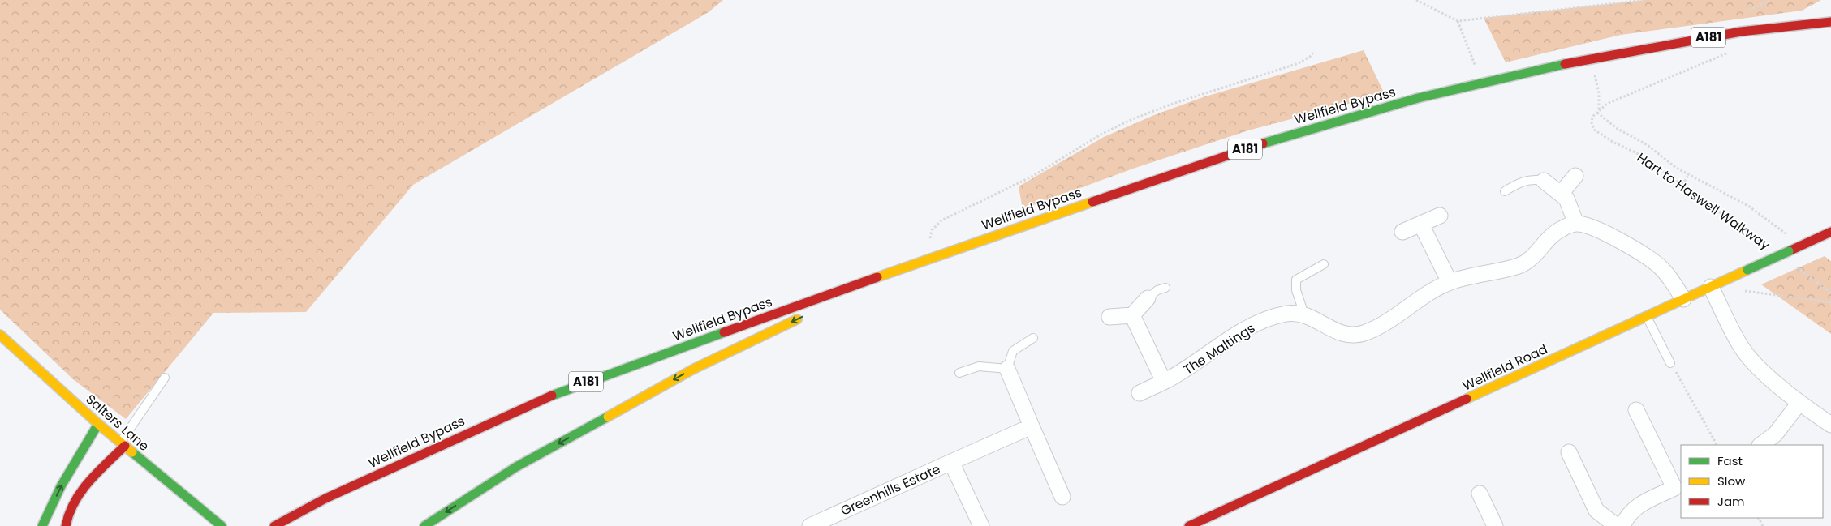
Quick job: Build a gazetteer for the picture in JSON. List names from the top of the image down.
{
  "streets": {
    "main road": [
      "A181",
      "Wellfield Bypass",
      "Wellfield Road",
      "Salters Lane"
    ],
    "street": ["The Maltings", "Greenhills Estate"],
    "path": ["Hart to Haswell Walkway"]
  },
  "legend": ["Fast", "Slow", "Jam"]
}
